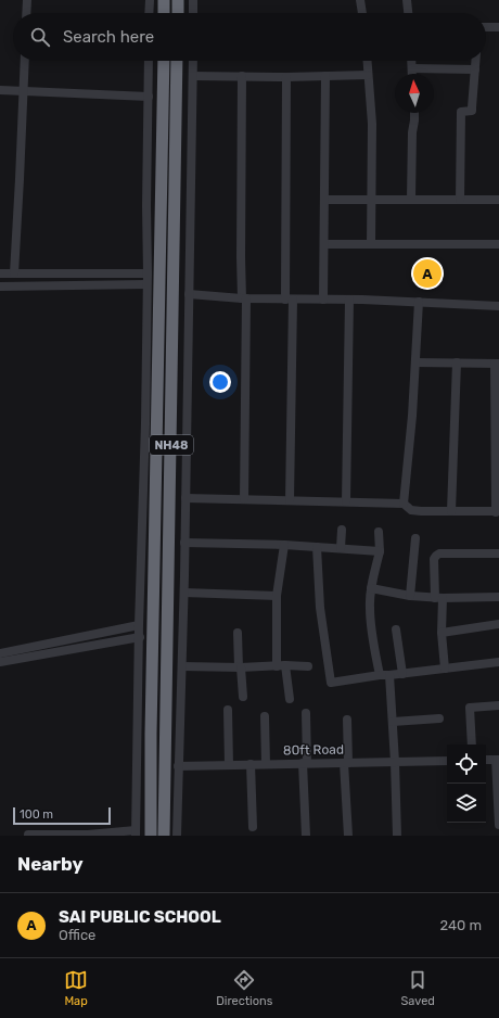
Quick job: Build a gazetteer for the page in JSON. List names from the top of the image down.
{
  "streets": {
    "highway": ["NH48"],
    "street": ["80ft Road"]
  },
  "scale_bar": "100 m",
  "north": "top",
  "page": {
    "search": "Search here",
    "pins": "A",
    "scale": "100 m",
    "heading": "Nearby",
    "list": [
      {
        "mark": "A",
        "name": "SAI PUBLIC SCHOOL",
        "note": "Office",
        "value": "240 m"
      }
    ],
    "nav": ["Map", "Directions", "Saved"]
  }
}
